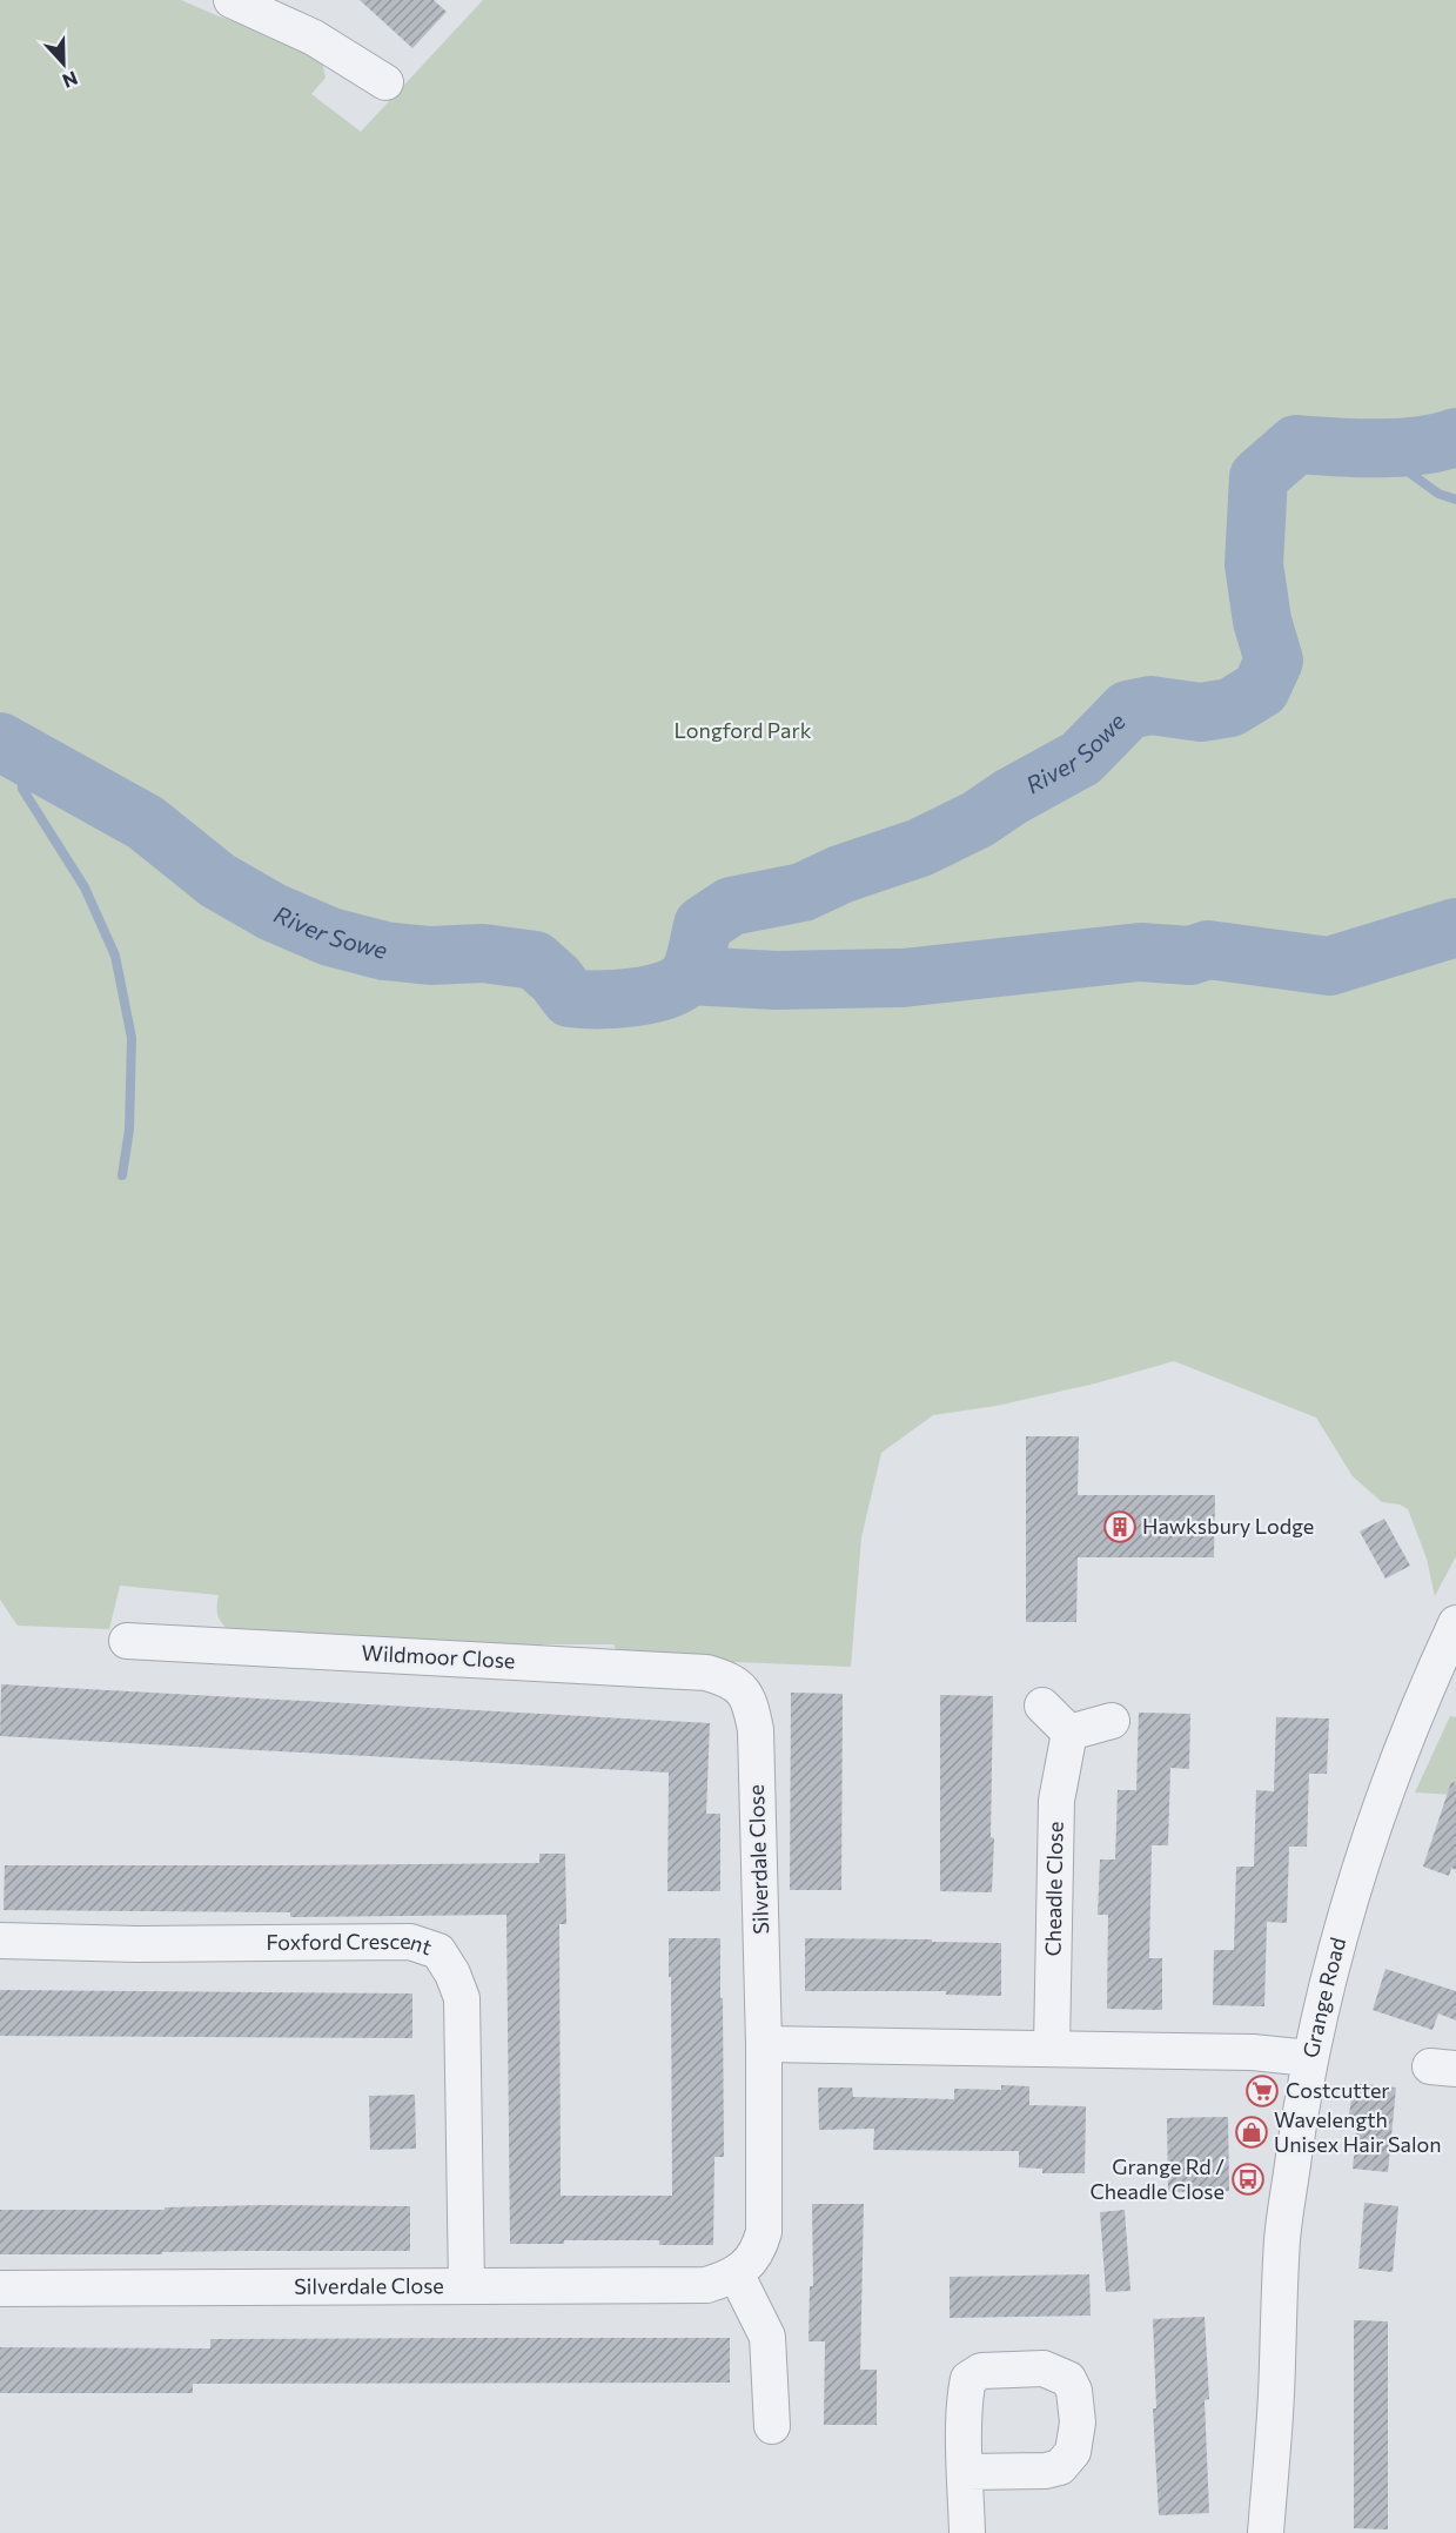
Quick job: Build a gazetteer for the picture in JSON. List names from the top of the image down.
{
  "streets": {
    "street": [
      "Wildmoor Close",
      "Silverdale Close",
      "Cheadle Close",
      "Foxford Crescent",
      "Grange Road"
    ]
  },
  "crossings": [
    ["Wildmoor Close", "Silverdale Close"],
    ["Silverdale Close", "Foxford Crescent"]
  ],
  "water": ["River Sowe"],
  "parks": ["Longford Park"],
  "places": {
    "building": ["Hawksbury Lodge"],
    "supermarket": ["Costcutter"],
    "shop": ["Wavelength Unisex Hair Salon"],
    "bus stop": ["Grange Rd / Cheadle Close"]
  },
  "north": "bottom"
}
